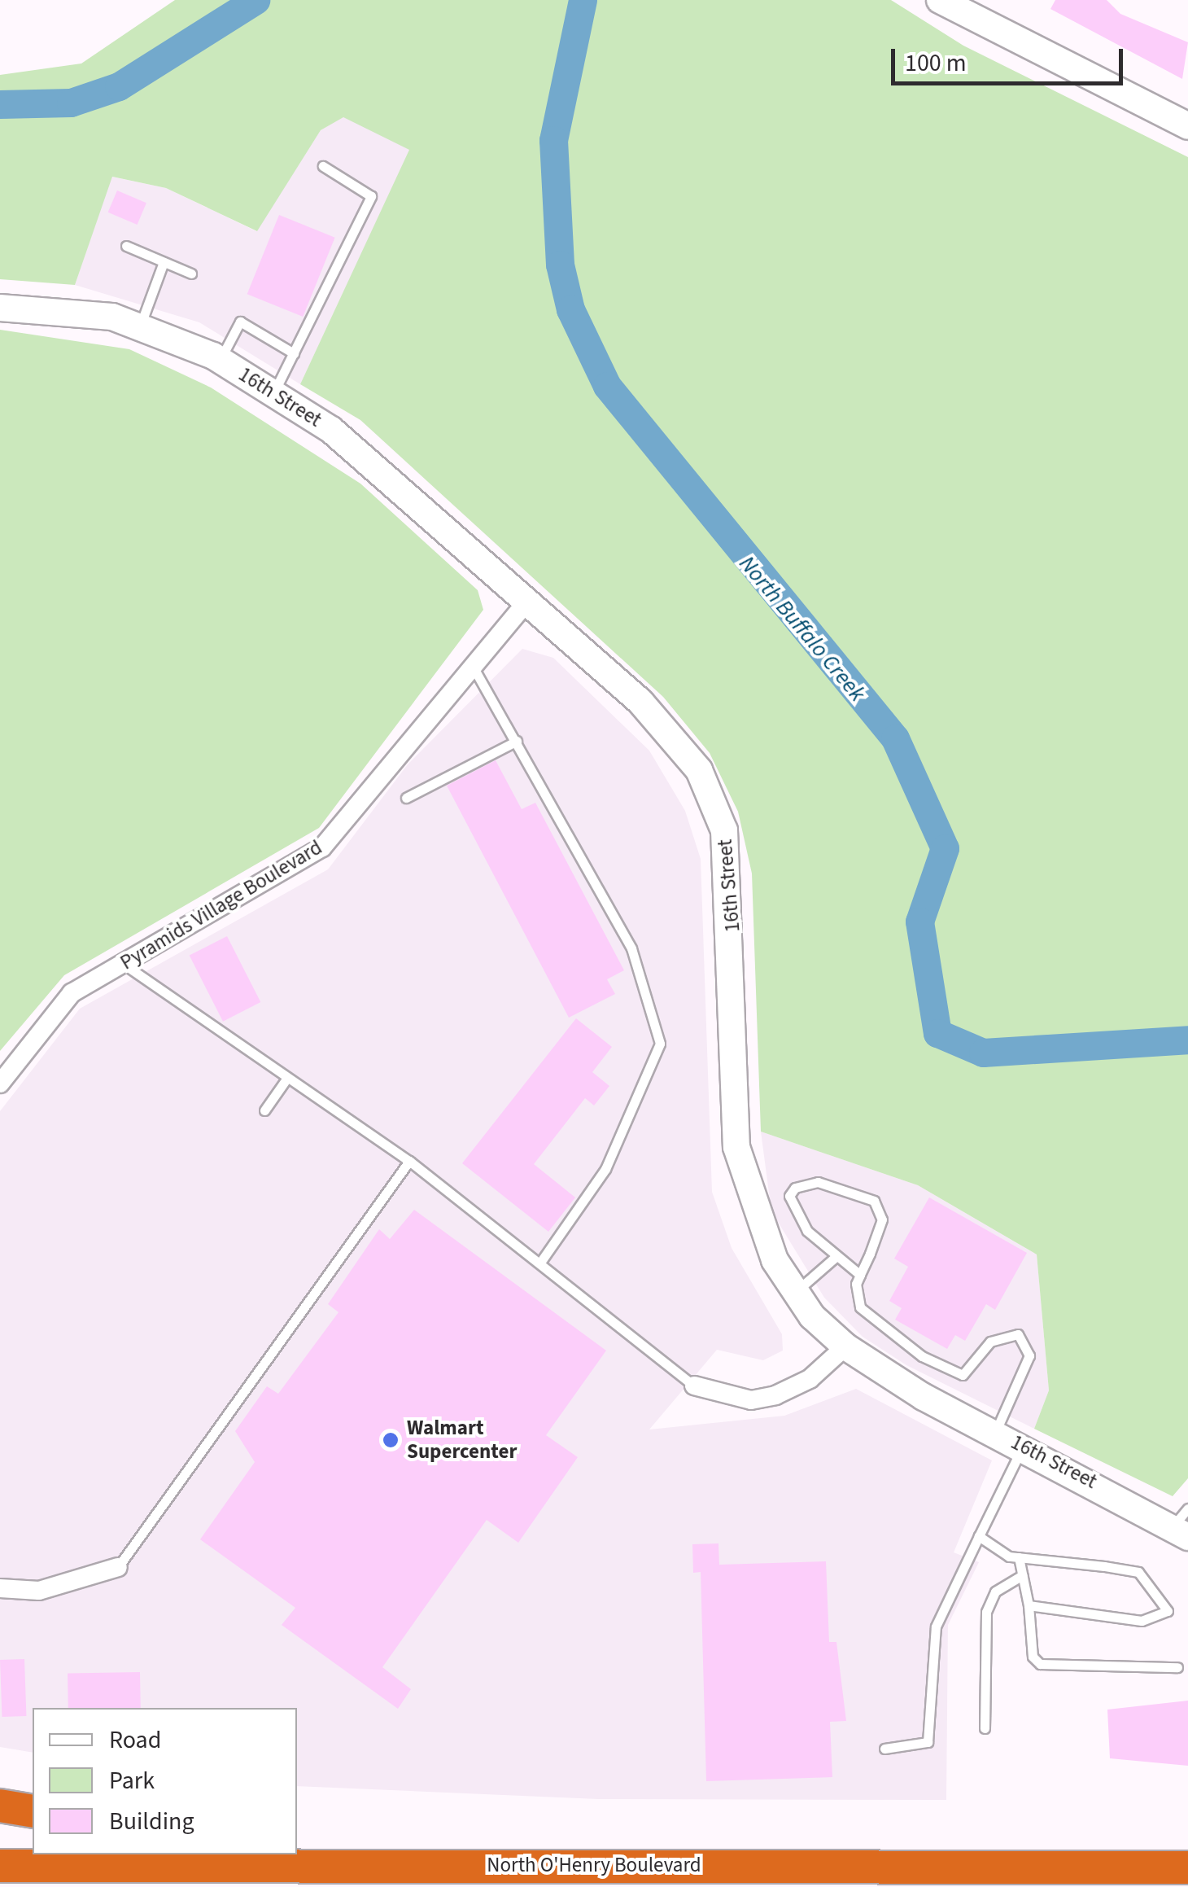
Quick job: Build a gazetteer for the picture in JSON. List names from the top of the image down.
{
  "streets": {
    "highway": ["North O'Henry Boulevard"],
    "street": ["16th Street", "Pyramids Village Boulevard"]
  },
  "crossings": [
    ["16th Street", "Pyramids Village Boulevard"]
  ],
  "water": ["North Buffalo Creek"],
  "places": ["Walmart Supercenter"],
  "legend": ["Road", "Park", "Building"],
  "scale_bar": "100 m"
}
